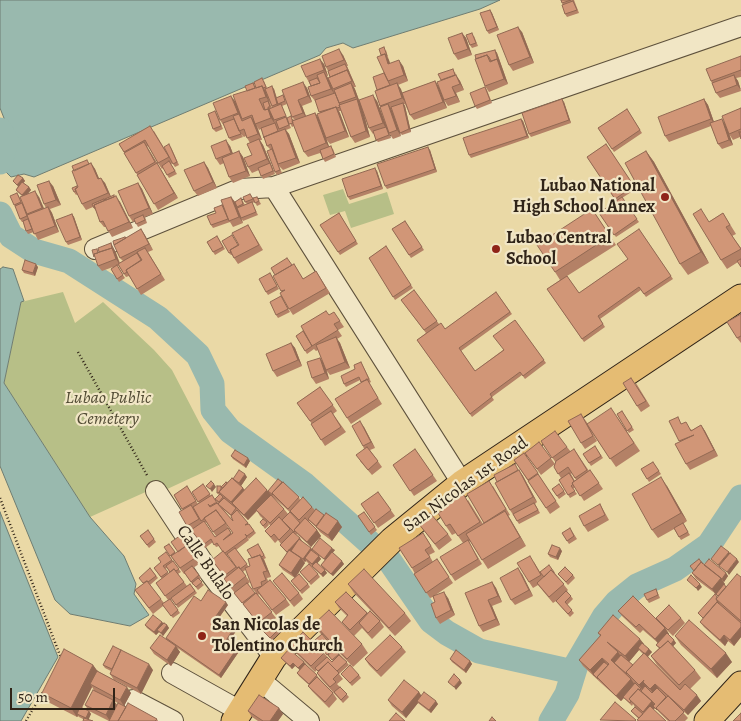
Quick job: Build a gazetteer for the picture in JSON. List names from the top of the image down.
{
  "streets": {
    "main road": ["San Nicolas 1st Road"],
    "street": ["Calle Bulalo"]
  },
  "crossings": [
    ["San Nicolas 1st Road", "Calle Bulalo"]
  ],
  "parks": ["Lubao Public Cemetery"],
  "places": ["Lubao National High School Annex", "Lubao Central School", "San Nicolas de Tolentino Church"],
  "scale_bar": "50 m"
}
